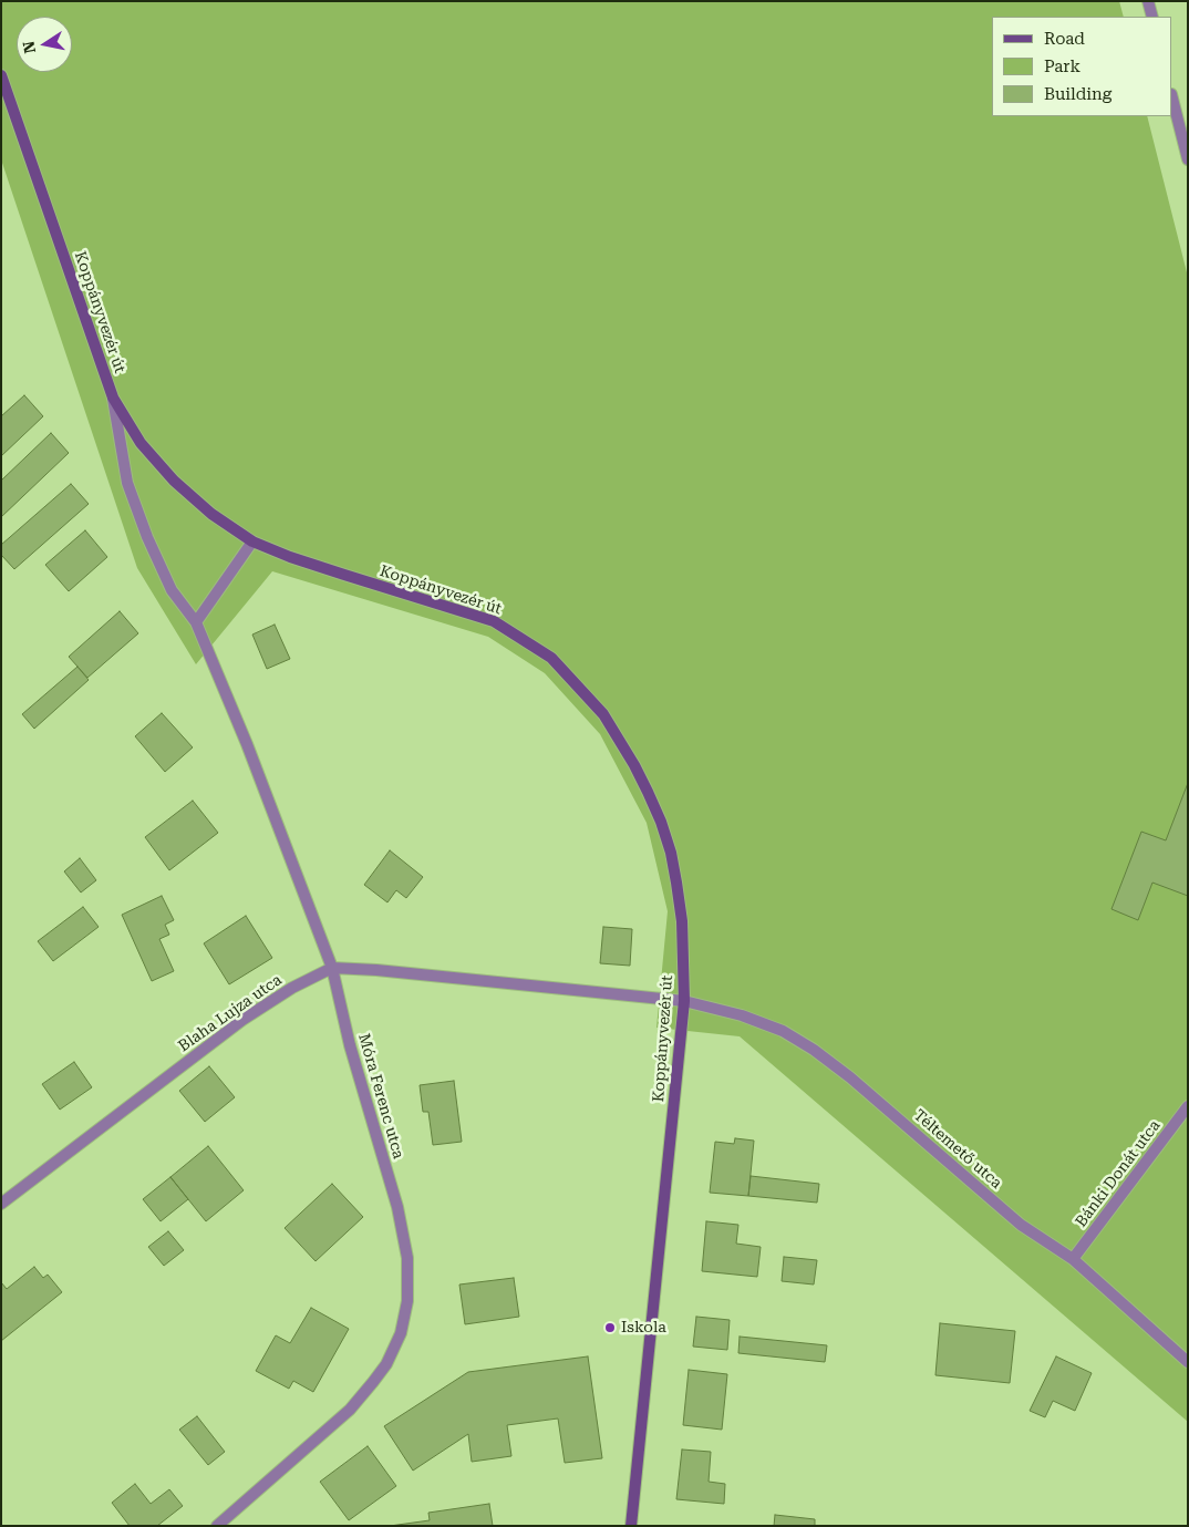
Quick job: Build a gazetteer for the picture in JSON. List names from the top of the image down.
{
  "streets": {
    "street": [
      "Koppányvezér út",
      "Blaha Lujza utca",
      "Móra Ferenc utca",
      "Téltemető utca",
      "Bánki Donát utca"
    ]
  },
  "crossings": [
    ["Koppányvezér út", "Blaha Lujza utca"],
    ["Koppányvezér út", "Móra Ferenc utca"],
    ["Koppányvezér út", "Téltemető utca"],
    ["Blaha Lujza utca", "Móra Ferenc utca"],
    ["Blaha Lujza utca", "Téltemető utca"],
    ["Téltemető utca", "Bánki Donát utca"]
  ],
  "places": ["Iskola"],
  "legend": ["Road", "Park", "Building"],
  "north": "left"
}
